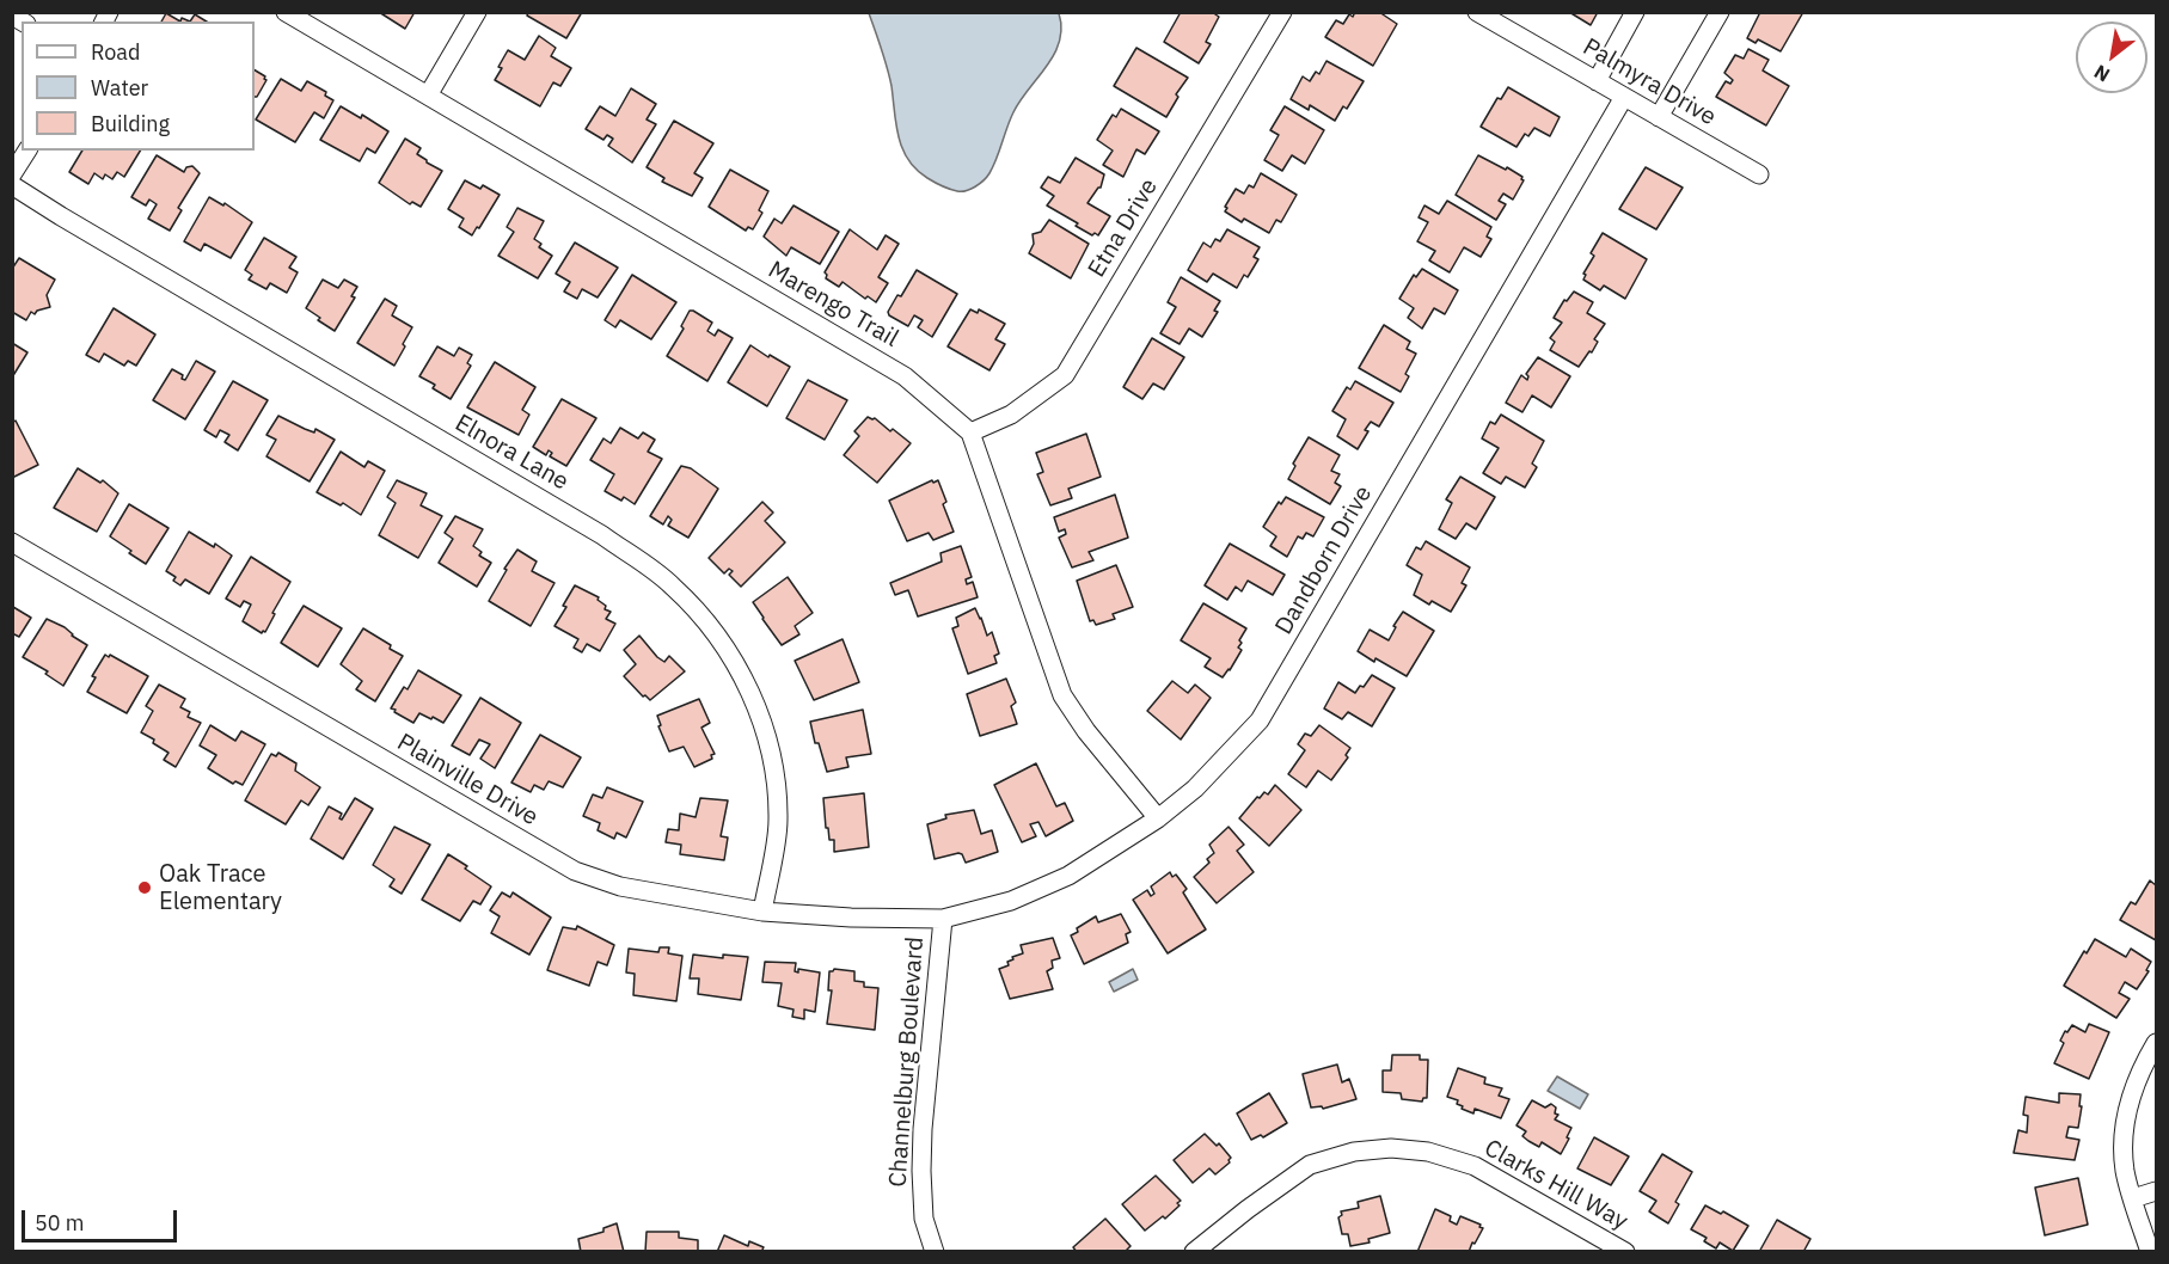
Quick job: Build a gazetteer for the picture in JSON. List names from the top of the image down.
{
  "streets": {
    "street": [
      "Palmyra Drive",
      "Etna Drive",
      "Marengo Trail",
      "Elnora Lane",
      "Dandborn Drive",
      "Plainville Drive",
      "Channelburg Boulevard",
      "Clarks Hill Way"
    ]
  },
  "crossings": [
    ["Palmyra Drive", "Dandborn Drive"],
    ["Etna Drive", "Marengo Trail"],
    ["Marengo Trail", "Dandborn Drive"],
    ["Elnora Lane", "Plainville Drive"],
    ["Dandborn Drive", "Plainville Drive"],
    ["Dandborn Drive", "Channelburg Boulevard"],
    ["Plainville Drive", "Channelburg Boulevard"]
  ],
  "places": ["Oak Trace Elementary"],
  "legend": ["Road", "Water", "Building"],
  "scale_bar": "50 m",
  "north": "bottom left"
}
